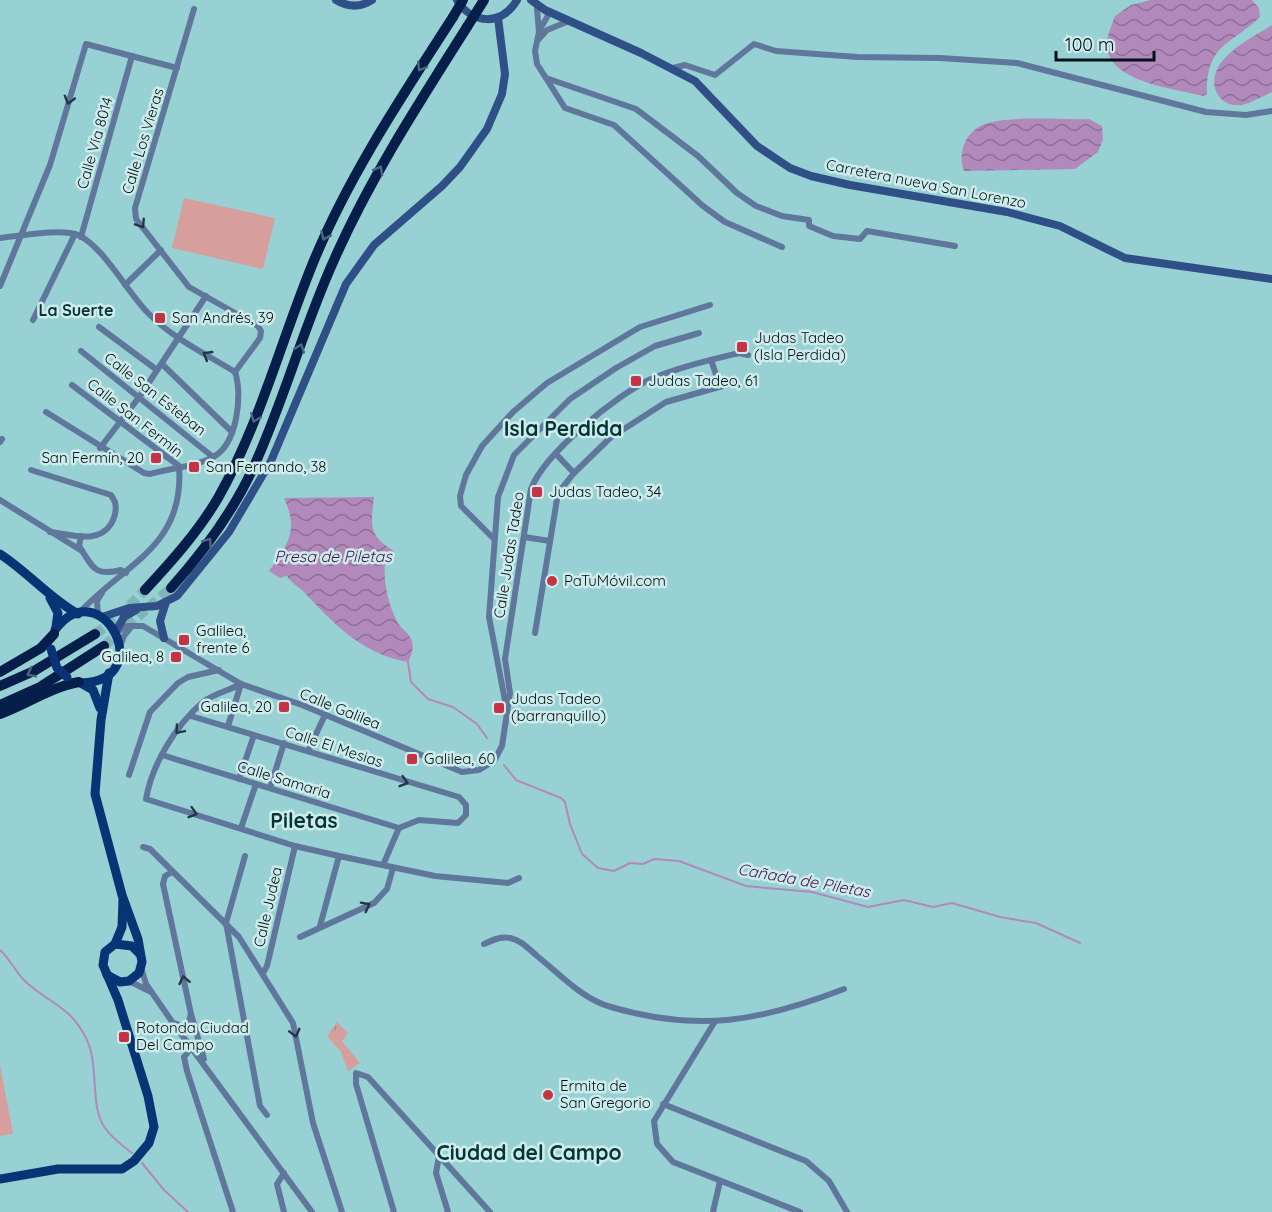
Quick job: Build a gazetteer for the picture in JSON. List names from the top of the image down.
{
  "streets": {
    "street": [
      "Calle Los Vieras",
      "Calle Vía 8014",
      "Carretera nueva San Lorenzo",
      "Calle San Esteban",
      "Calle San Fermín",
      "Calle Judas Tadeo",
      "Calle Galilea",
      "Calle El Mesias",
      "Calle Samaria",
      "Calle Judea"
    ]
  },
  "crossings": [
    ["Calle Judas Tadeo", "Calle Galilea"],
    ["Calle El Mesias", "Calle Samaria"]
  ],
  "one_way": ["Calle Los Vieras"],
  "districts": [
    "La Suerte",
    "Isla Perdida",
    "Piletas",
    "Ciudad del Campo"
  ],
  "water": ["Presa de Piletas", "Cañada de Piletas"],
  "places": {
    "transit": [
      "San Andrés, 39",
      "Judas Tadeo (Isla Perdida)",
      "Judas Tadeo, 61",
      "San Fermín, 20",
      "San Fernando, 38",
      "Judas Tadeo, 34",
      "Galilea, frente 6",
      "Galilea, 8",
      "Galilea, 20",
      "Judas Tadeo (barranquillo)",
      "Galilea, 60",
      "Rotonda Ciudad Del Campo"
    ],
    "other": ["PaTuMóvil.com", "Ermita de San Gregorio"]
  },
  "scale_bar": "100 m"
}
